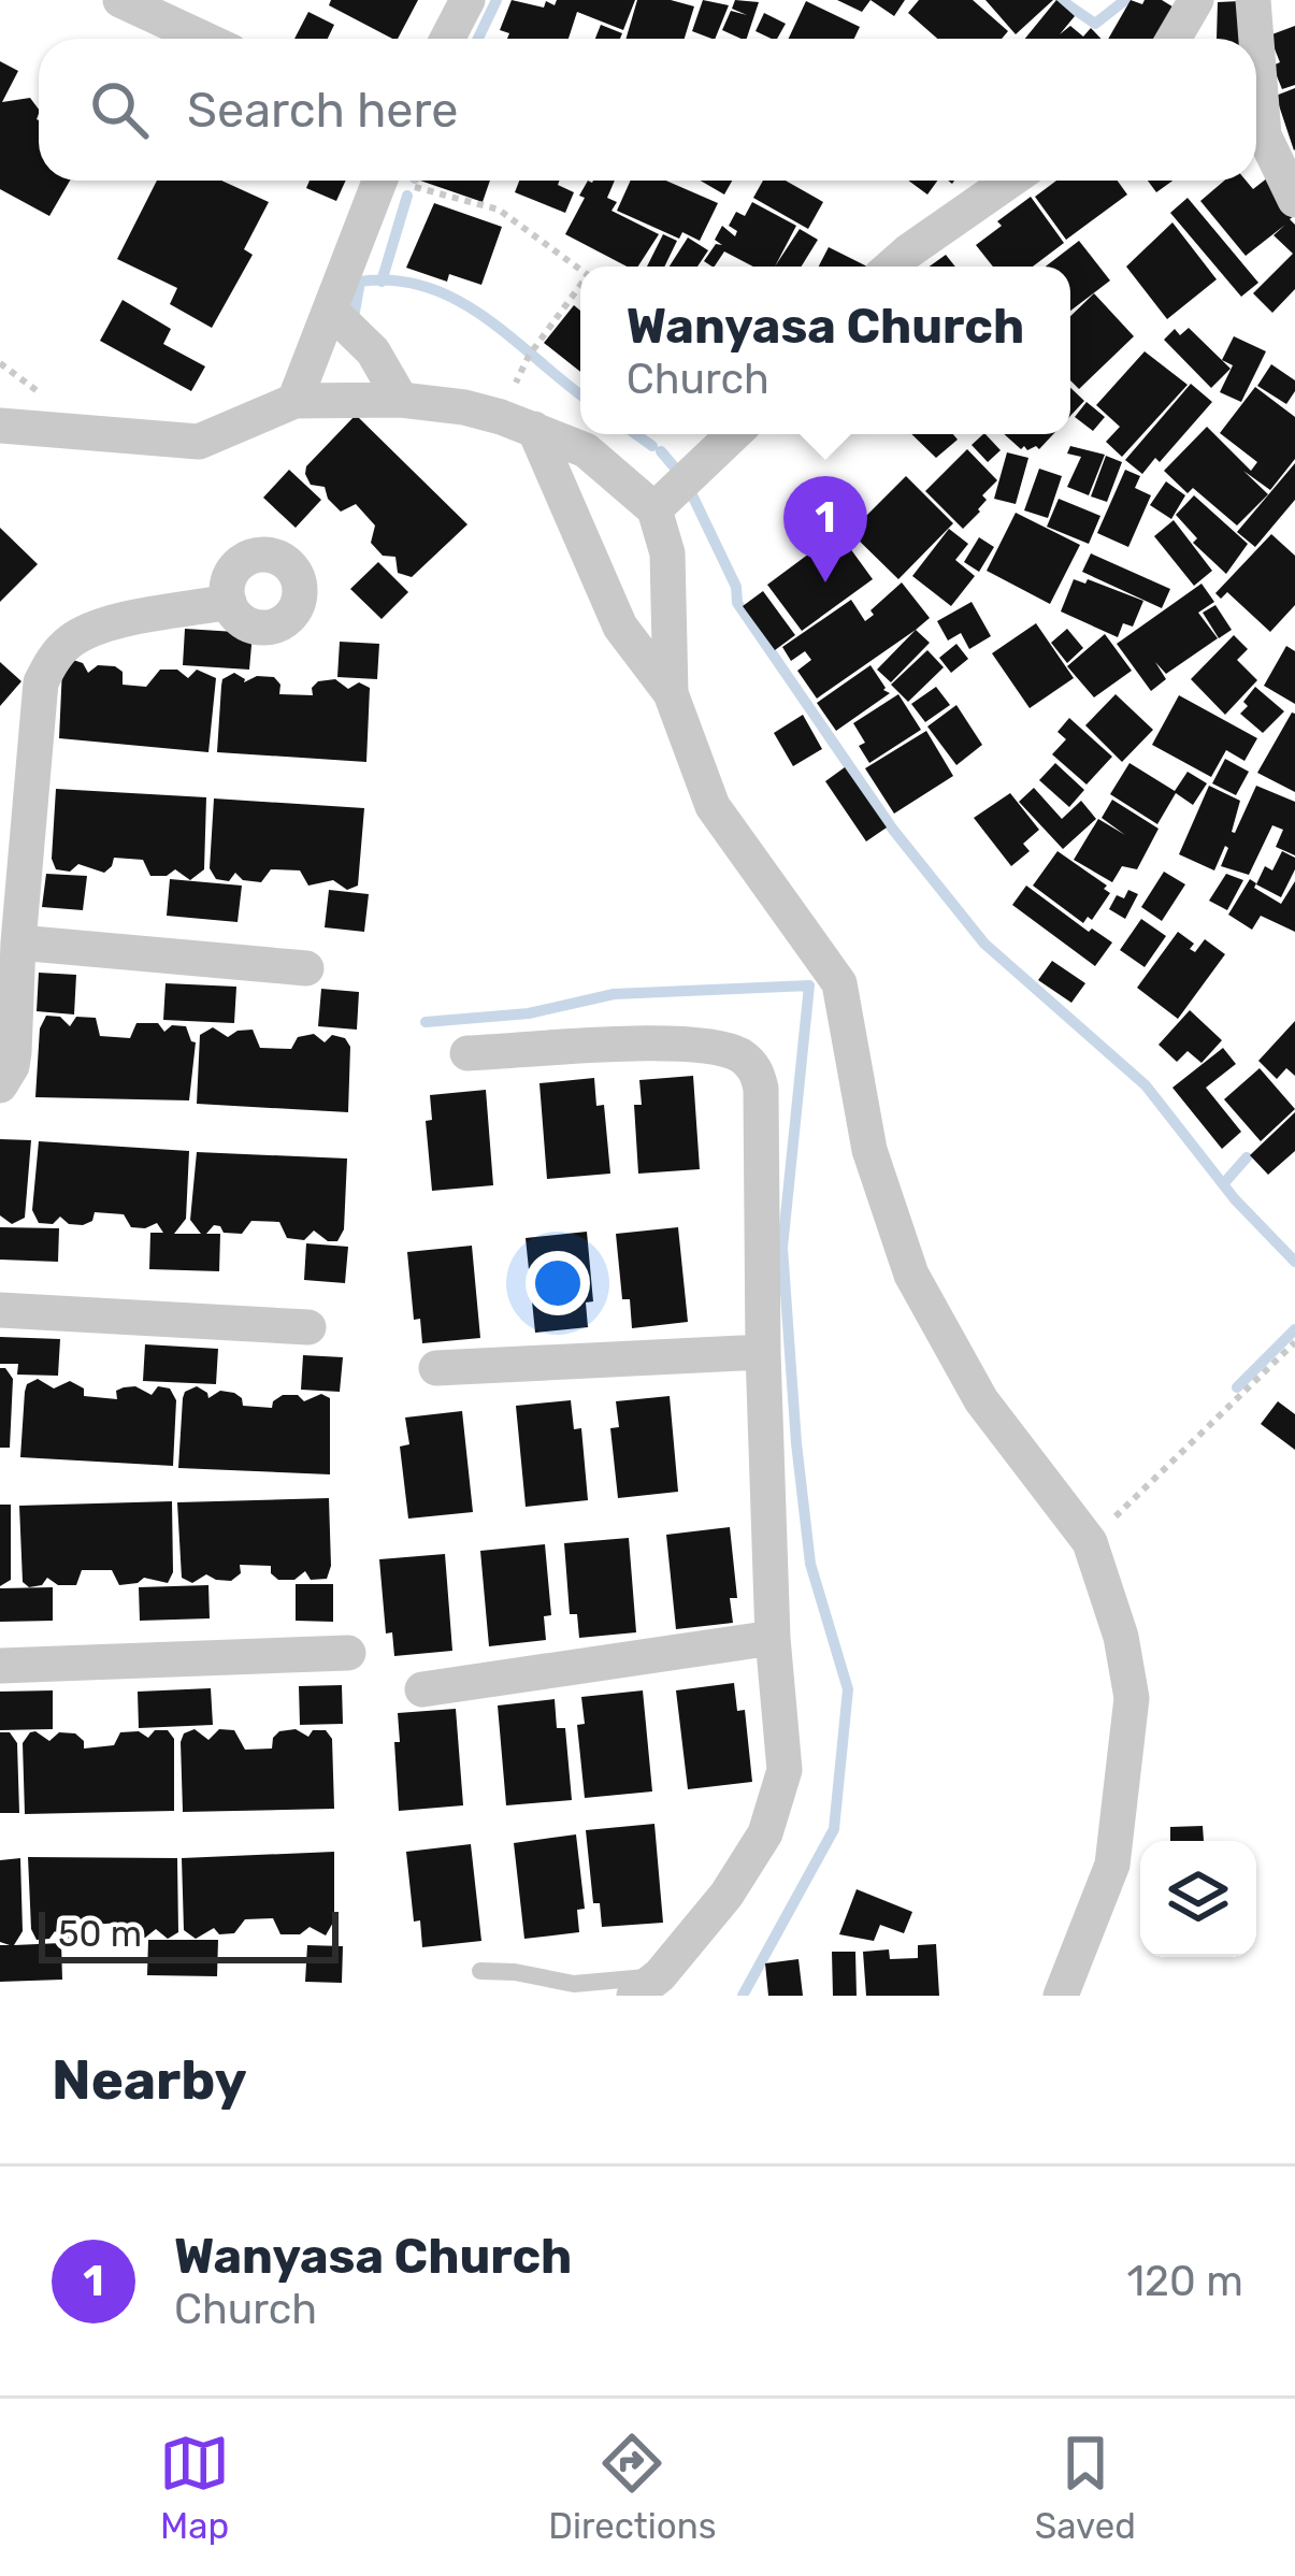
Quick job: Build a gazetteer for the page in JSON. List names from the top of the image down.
{
  "scale_bar": "50 m",
  "page": {
    "search": "Search here",
    "popup": ["Wanyasa Church", "Church"],
    "pins": "1",
    "scale": "50 m",
    "heading": "Nearby",
    "list": [
      {
        "mark": "1",
        "name": "Wanyasa Church",
        "note": "Church",
        "value": "120 m"
      }
    ],
    "nav": ["Map", "Directions", "Saved"]
  }
}
